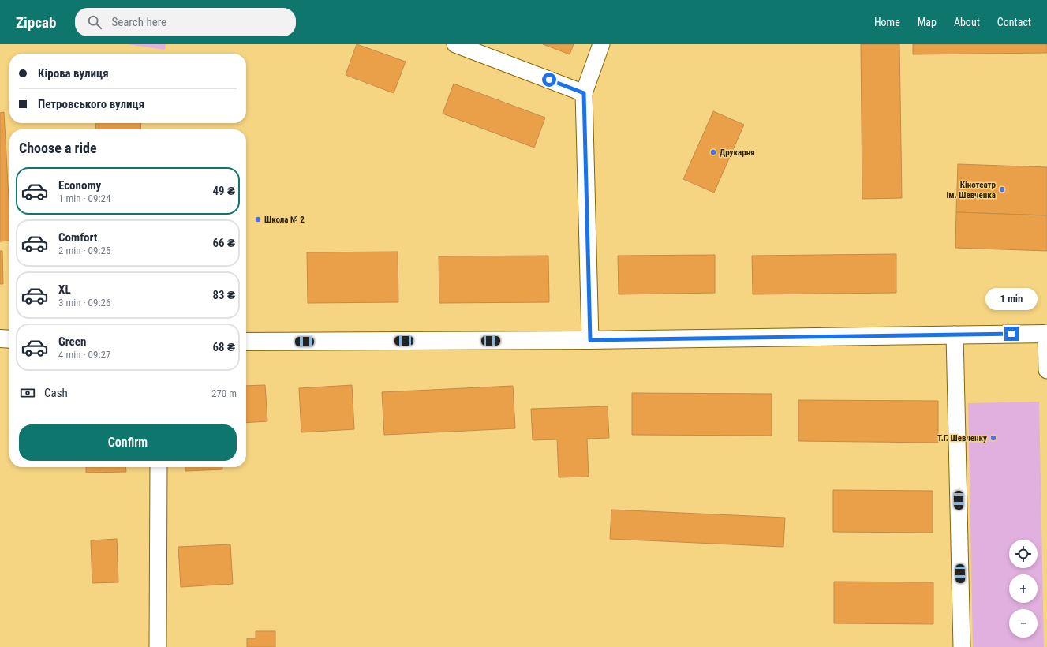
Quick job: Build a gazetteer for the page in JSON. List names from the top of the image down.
{
  "places": [
    "Друкарня",
    "Кінотеатр ім. Шевченка",
    "Школа № 2",
    "Т.Г. Шевченку"
  ],
  "page": {
    "header": "Zipcab",
    "search": "Search here",
    "nav": [
      "Home",
      "Map",
      "About",
      "Contact"
    ],
    "banner": ["Кірова вулиця", "Петровського вулиця"],
    "heading": "Choose a ride",
    "list": [
      {
        "name": "Economy",
        "note": "1 min · 09:24",
        "value": "49 ₴"
      },
      {
        "name": "Comfort",
        "note": "2 min · 09:25",
        "value": "66 ₴"
      },
      {
        "name": "XL",
        "note": "3 min · 09:26",
        "value": "83 ₴"
      },
      {
        "name": "Green",
        "note": "4 min · 09:27",
        "value": "68 ₴"
      }
    ],
    "bubble": "1 min",
    "pay": ["Cash", "270 m"],
    "buttons": "Confirm",
    "map_buttons": ["+", "−"]
  }
}
